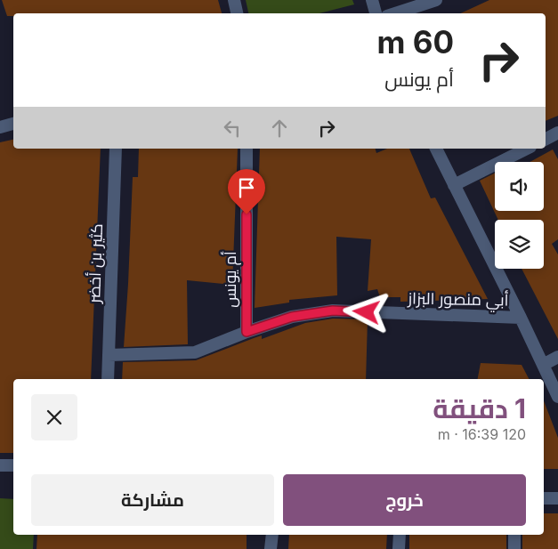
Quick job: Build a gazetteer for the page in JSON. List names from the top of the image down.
{
  "streets": {
    "street": ["كثير بن أخضر", "أم يونس", "أبي منصور البزاز"]
  },
  "crossings": [
    ["كثير بن أخضر", "أبي منصور البزاز"],
    ["أم يونس", "أبي منصور البزاز"]
  ],
  "page": {
    "turn": ["60 m", "أم يونس"],
    "heading": ["1 دقيقة", "120 m · 16:39"],
    "buttons": ["خروج", "مشاركة"]
  }
}
